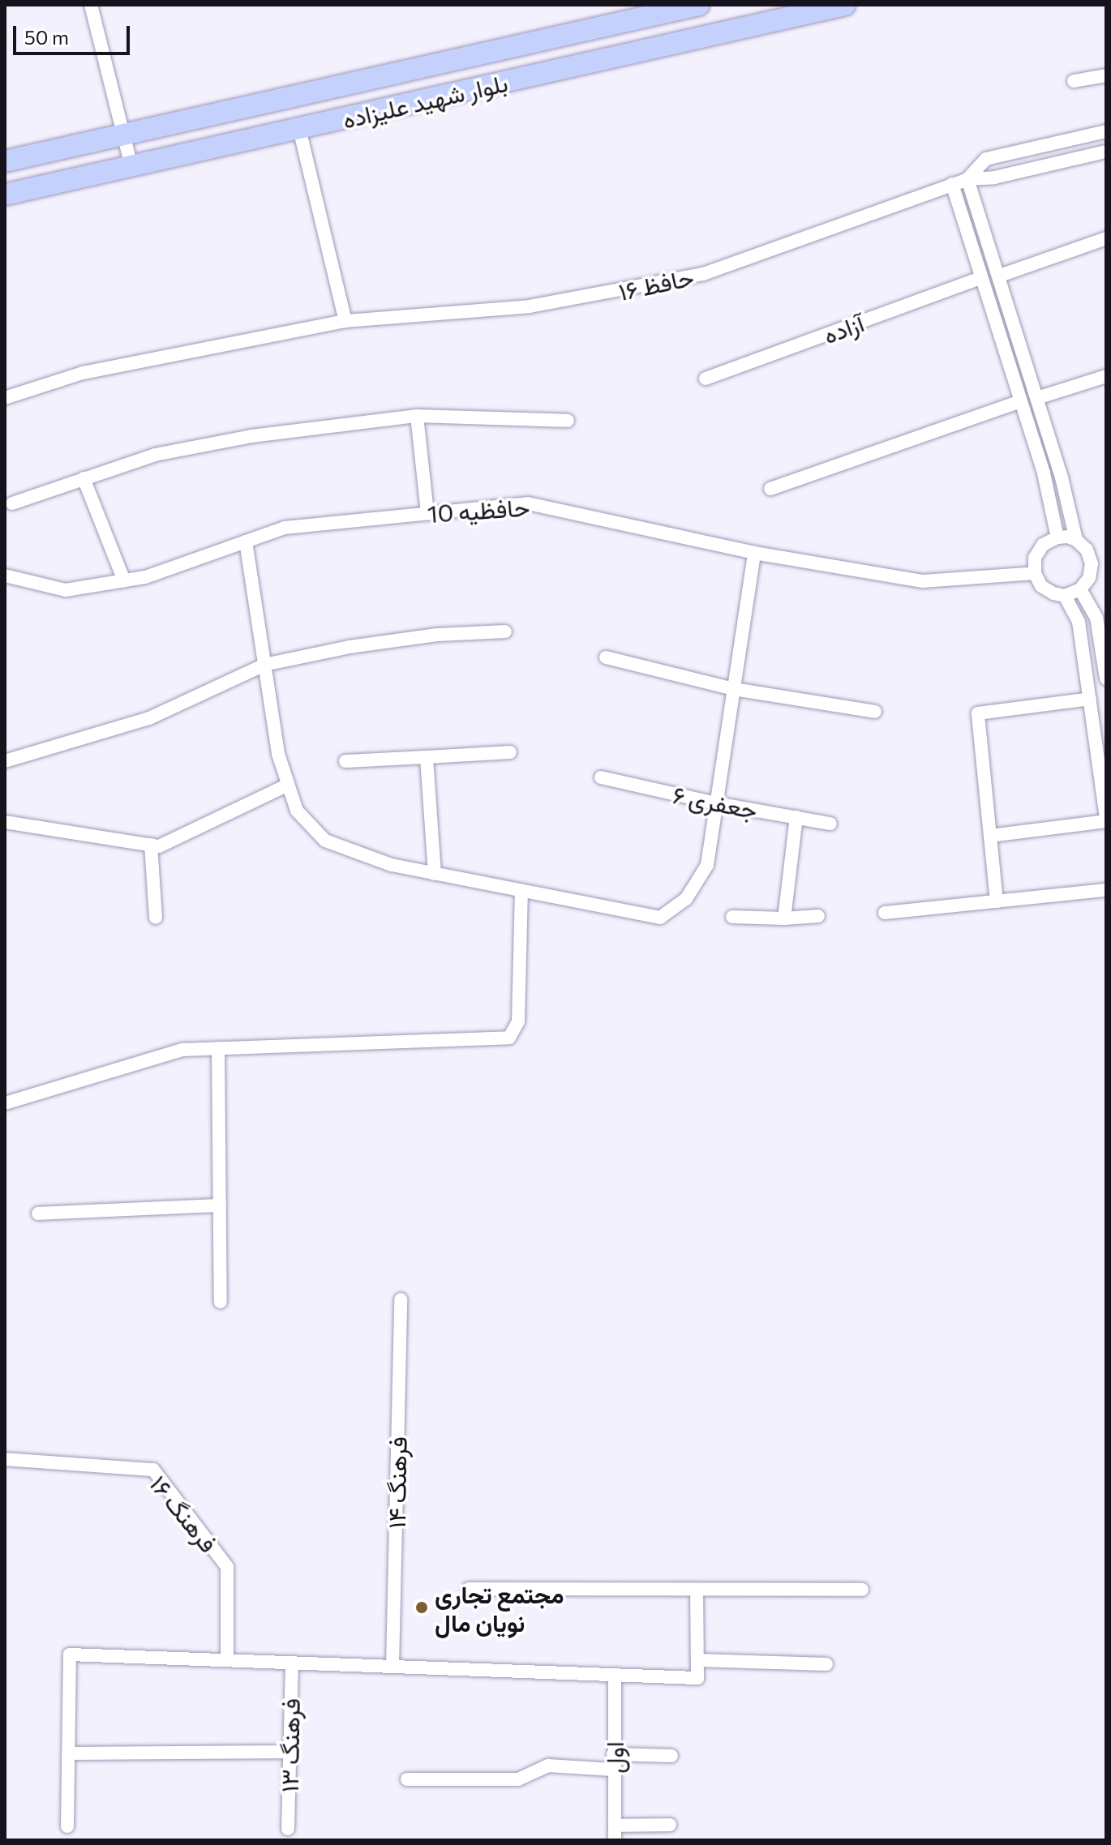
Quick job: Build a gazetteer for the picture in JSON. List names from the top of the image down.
{
  "streets": {
    "main road": ["بلوار شهید علیزاده"],
    "street": [
      "حافظ ۱۶",
      "آزاده",
      "حافظیه 10",
      "جعفری ۶",
      "فرهنگ ۱۴",
      "فرهنگ ۱۶",
      "فرهنگ ۱۳",
      "اول"
    ]
  },
  "places": ["مجتمع تجاری نویان مال"],
  "scale_bar": "50 m"
}
